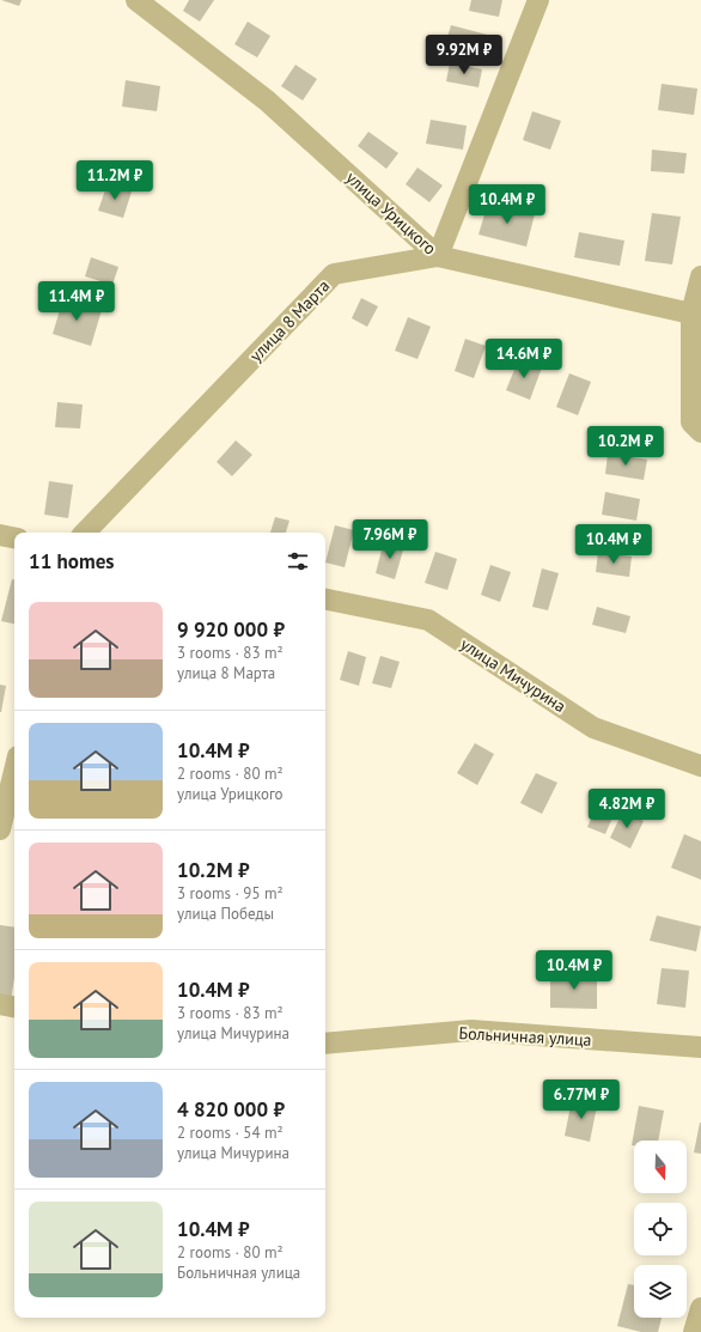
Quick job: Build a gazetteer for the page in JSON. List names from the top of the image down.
{
  "streets": {
    "street": [
      "улица Урицкого",
      "улица 8 Марта",
      "улица Мичурина",
      "Больничная улица"
    ]
  },
  "crossings": [
    ["улица Урицкого", "улица 8 Марта"]
  ],
  "north": "bottom",
  "page": {
    "price": [
      "9.92M ₽",
      "11.2M ₽",
      "10.4M ₽",
      "11.4M ₽",
      "14.6M ₽",
      "10.2M ₽",
      "7.96M ₽",
      "10.4M ₽",
      "4.82M ₽",
      "10.4M ₽",
      "6.77M ₽"
    ],
    "heading": "11 homes",
    "list": [
      {
        "name": "9 920 000 ₽",
        "note": "3 rooms · 83 m² · улица 8 Марта"
      },
      {
        "name": "10.4M ₽",
        "note": "2 rooms · 80 m² · улица Урицкого"
      },
      {
        "name": "10.2M ₽",
        "note": "3 rooms · 95 m² · улица Победы"
      },
      {
        "name": "10.4M ₽",
        "note": "3 rooms · 83 m² · улица Мичурина"
      },
      {
        "name": "4 820 000 ₽",
        "note": "2 rooms · 54 m² · улица Мичурина"
      },
      {
        "name": "10.4M ₽",
        "note": "2 rooms · 80 m² · Больничная улица"
      }
    ]
  }
}
